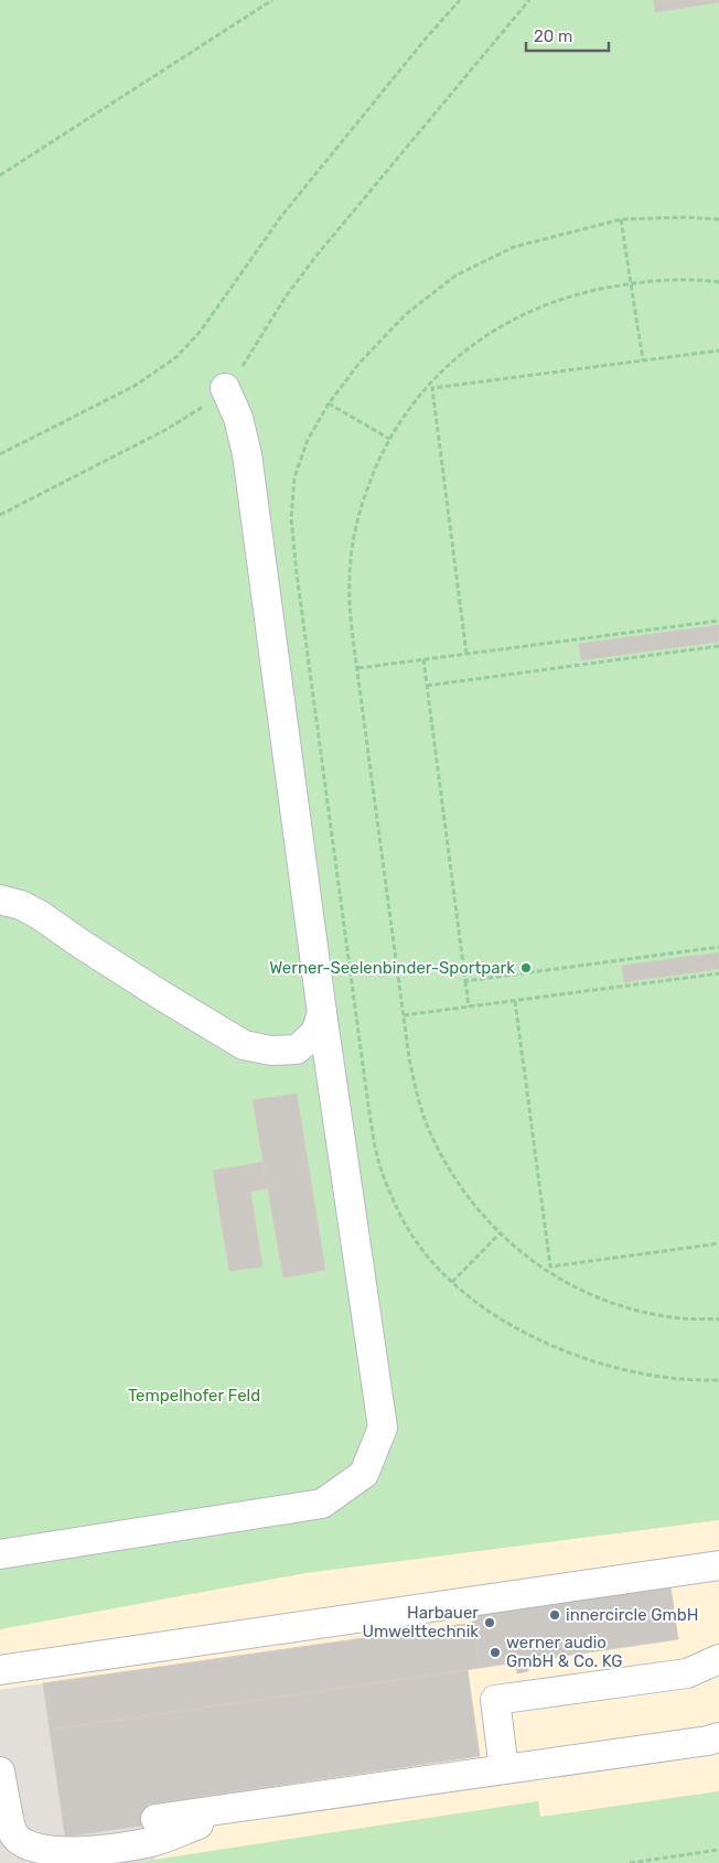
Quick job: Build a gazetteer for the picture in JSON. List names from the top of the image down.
{
  "parks": ["Tempelhofer Feld"],
  "places": [
    "Werner-Seelenbinder-Sportpark",
    "innercircle GmbH",
    "Harbauer Umwelttechnik",
    "werner audio GmbH & Co. KG"
  ],
  "scale_bar": "20 m"
}
